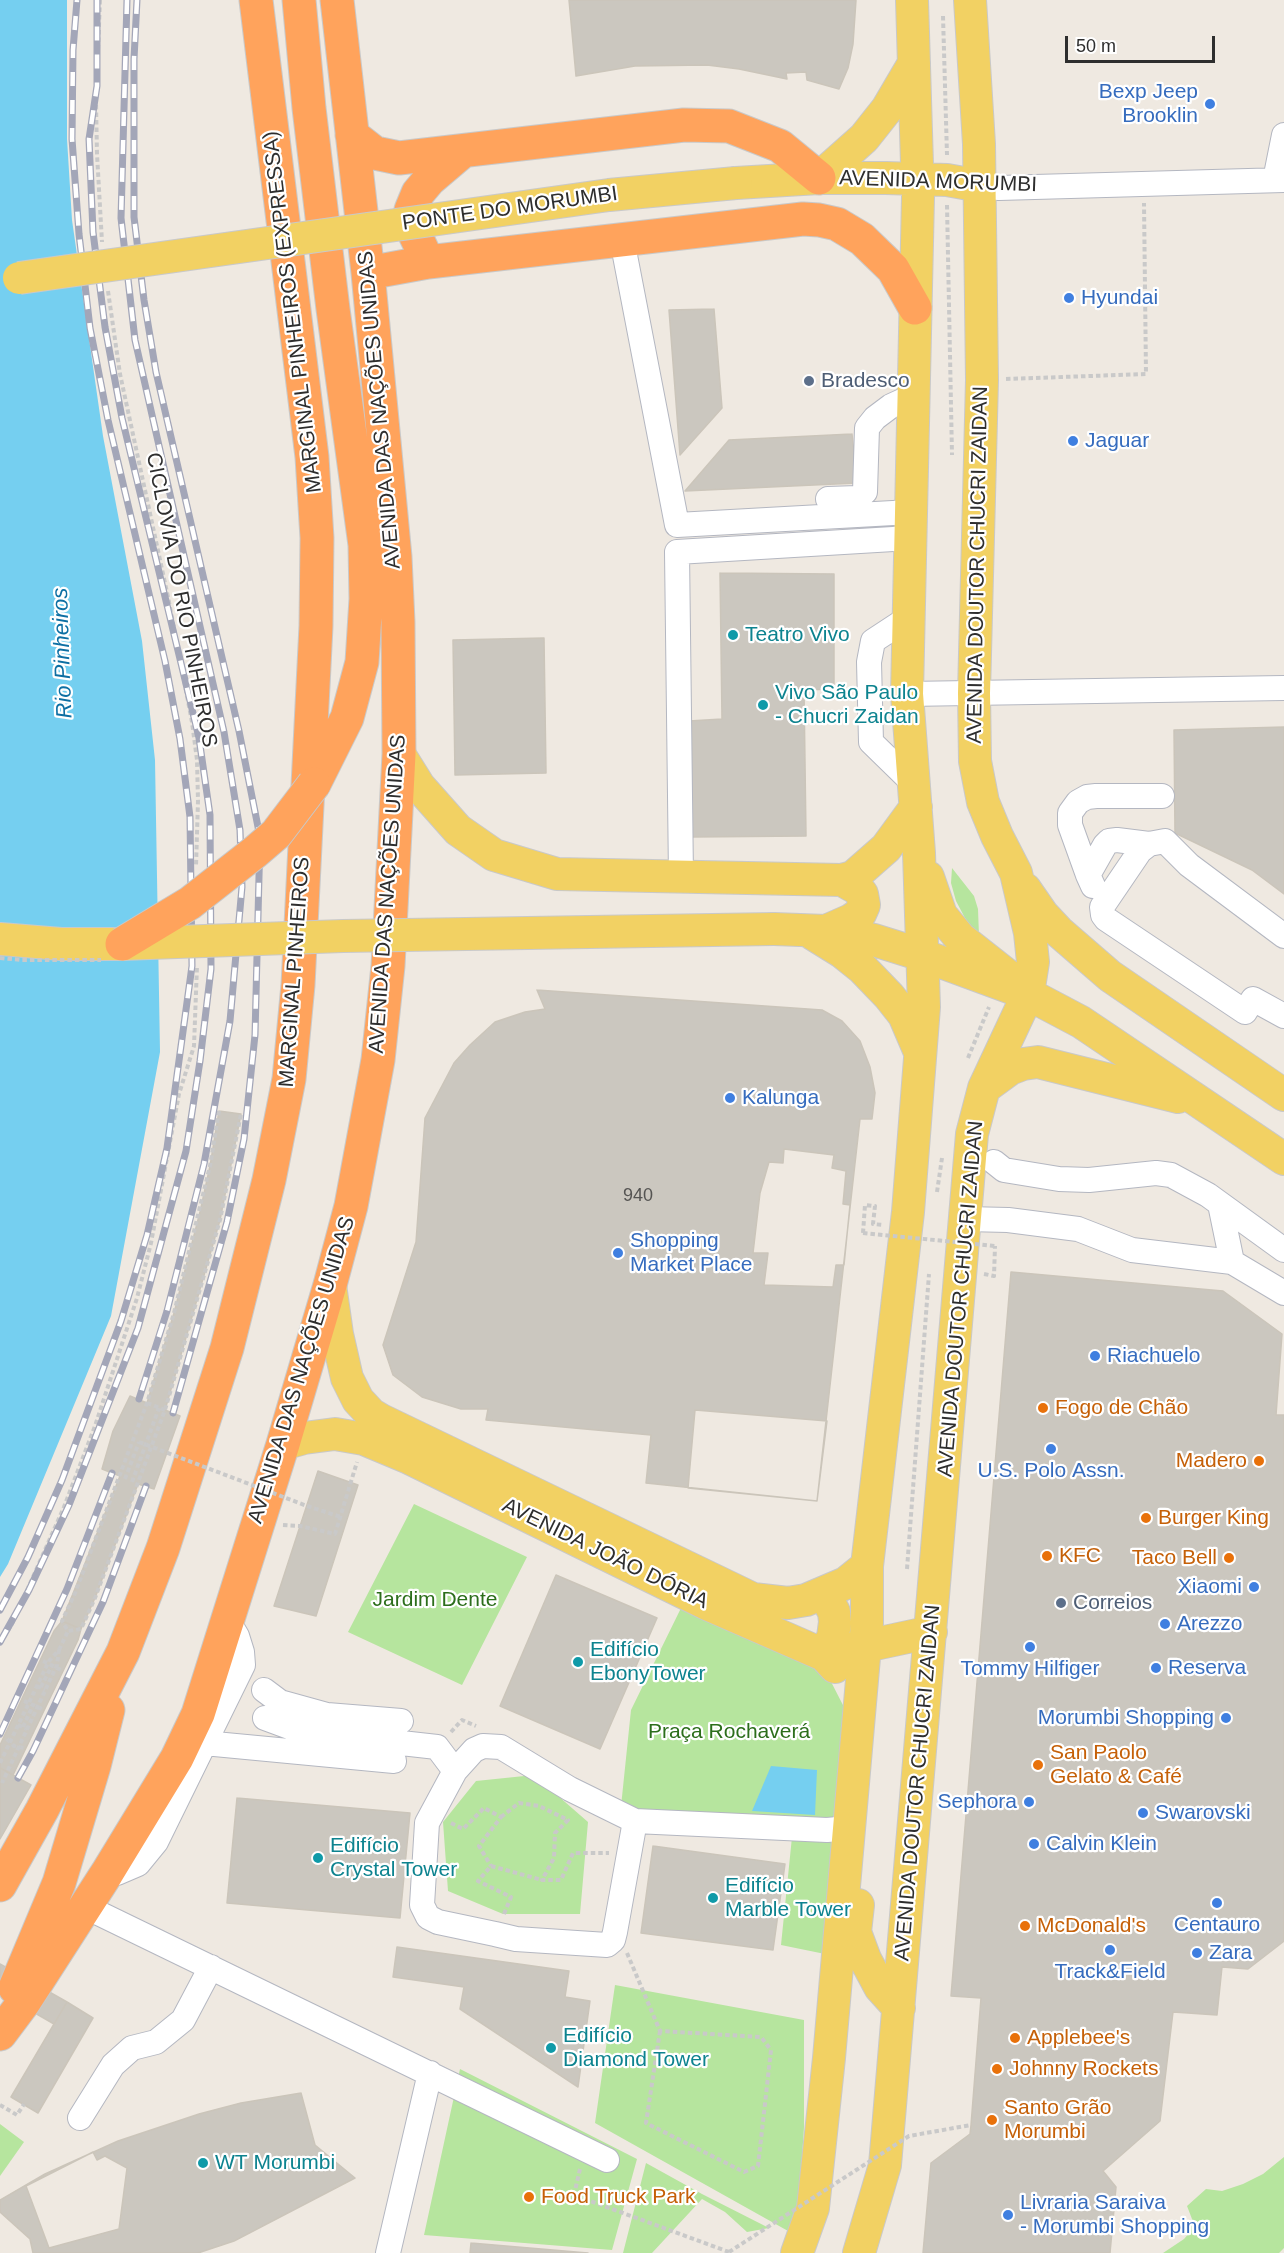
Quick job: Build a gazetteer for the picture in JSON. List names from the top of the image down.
{
  "streets": {
    "highway": ["MARGINAL PINHEIROS (EXPRESSA)", "AVENIDA DAS NAÇÕES UNIDAS", "MARGINAL PINHEIROS"],
    "main road": [
      "AVENIDA MORUMBI",
      "PONTE DO MORUMBI",
      "AVENIDA DOUTOR CHUCRI ZAIDAN",
      "AVENIDA JOÃO DÓRIA"
    ],
    "path": ["CICLOVIA DO RIO PINHEIROS"]
  },
  "crossings": [
    ["AVENIDA MORUMBI", "PONTE DO MORUMBI"],
    ["AVENIDA MORUMBI", "AVENIDA DOUTOR CHUCRI ZAIDAN"],
    ["MARGINAL PINHEIROS (EXPRESSA)", "MARGINAL PINHEIROS"],
    ["AVENIDA DAS NAÇÕES UNIDAS", "AVENIDA JOÃO DÓRIA"]
  ],
  "water": ["Rio Pinheiros"],
  "parks": ["Jardim Dente", "Praça Rochaverá"],
  "places": [
    "Bexp Jeep Brooklin",
    "Hyundai",
    "Bradesco",
    "Jaguar",
    "Teatro Vivo",
    "Vivo São Paulo - Chucri Zaidan",
    "Kalunga",
    "Shopping Market Place",
    "Riachuelo",
    "Fogo de Chão",
    "U.S. Polo Assn.",
    "Madero",
    "Burger King",
    "KFC",
    "Taco Bell",
    "Xiaomi",
    "Correios",
    "Arezzo",
    "Tommy Hilfiger",
    "Edifício EbonyTower",
    "Reserva",
    "Morumbi Shopping",
    "San Paolo Gelato & Café",
    "Sephora",
    "Swarovski",
    "Calvin Klein",
    "Edifício Crystal Tower",
    "Edifício Marble Tower",
    "Centauro",
    "McDonald's",
    "Track&Field",
    "Zara",
    "Applebee's",
    "Edifício Diamond Tower",
    "Johnny Rockets",
    "Santo Grão Morumbi",
    "WT Morumbi",
    "Food Truck Park",
    "Livraria Saraiva - Morumbi Shopping"
  ],
  "house_numbers": ["940"],
  "scale_bar": "50 m"
}
